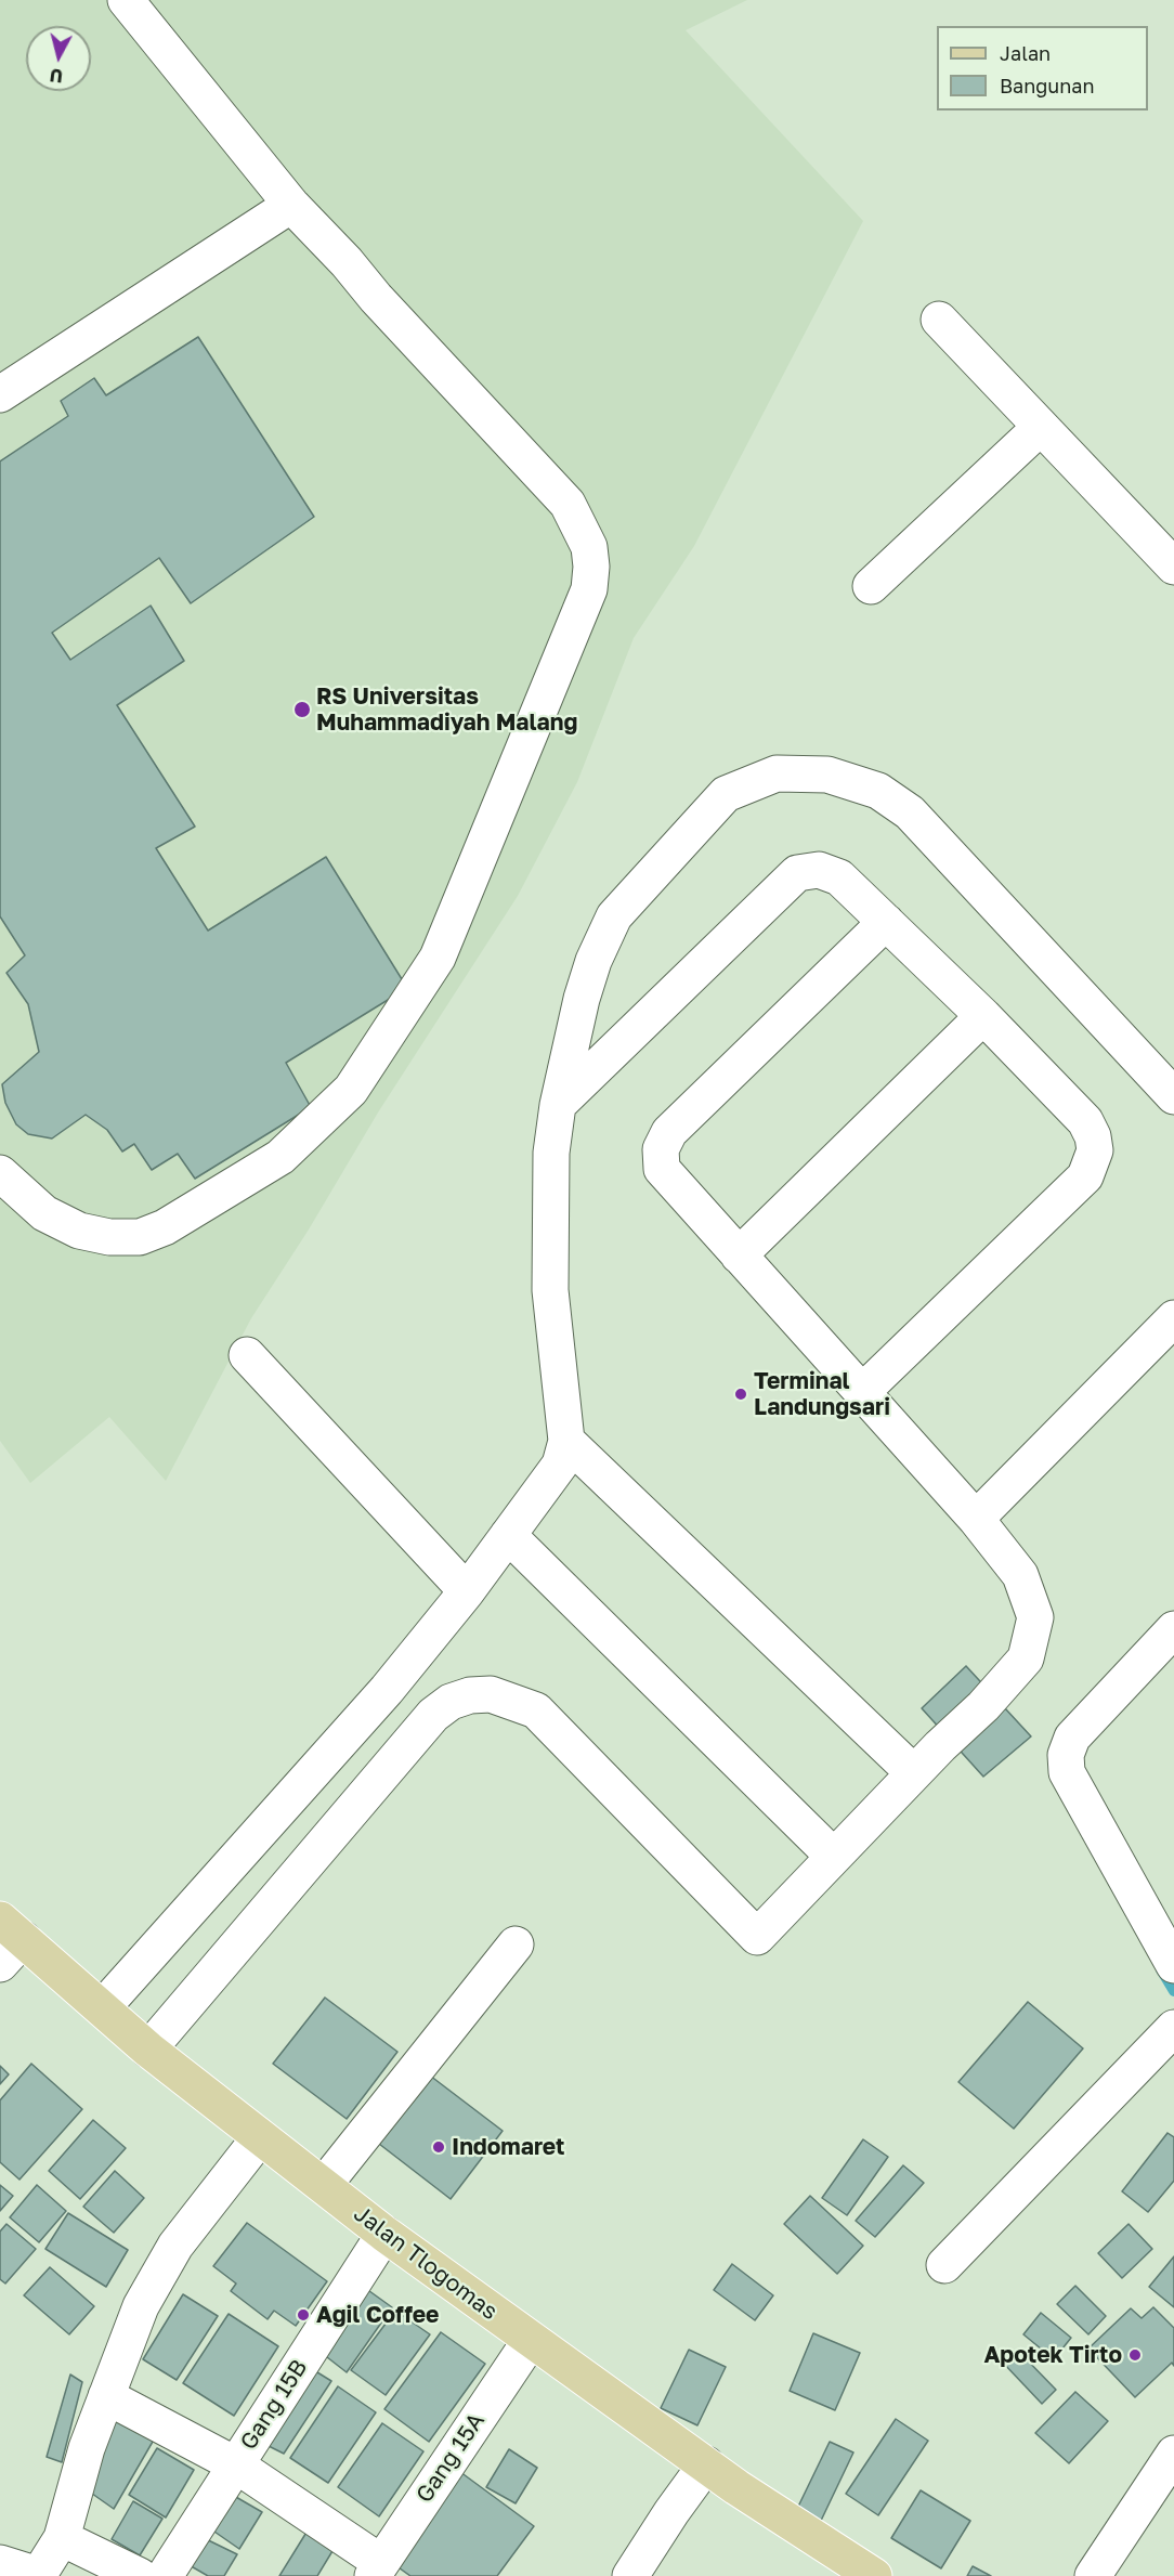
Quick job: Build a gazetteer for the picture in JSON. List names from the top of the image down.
{
  "streets": {
    "main road": ["Jalan Tlogomas"],
    "street": ["Gang 15B", "Gang 15A"]
  },
  "crossings": [
    ["Jalan Tlogomas", "Gang 15B"],
    ["Jalan Tlogomas", "Gang 15A"]
  ],
  "places": [
    "RS Universitas Muhammadiyah Malang",
    "Terminal Landungsari",
    "Indomaret",
    "Agil Coffee",
    "Apotek Tirto"
  ],
  "legend": ["Jalan", "Bangunan"],
  "north": "bottom"
}
